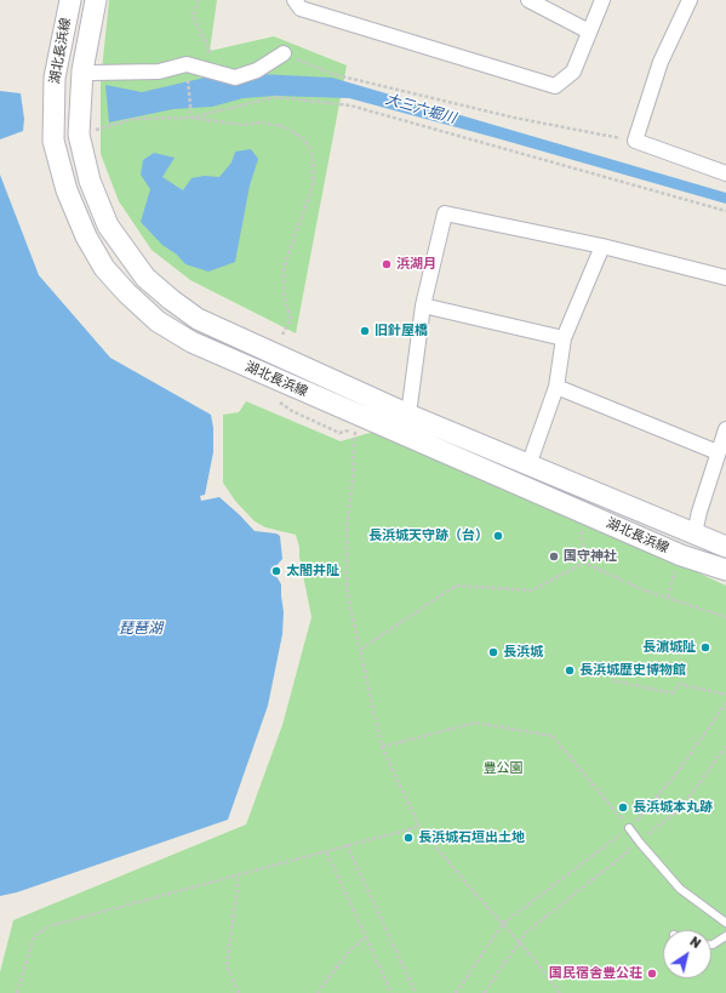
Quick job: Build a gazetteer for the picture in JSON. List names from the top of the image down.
{
  "streets": {
    "main road": ["湖北長浜線"]
  },
  "water": ["大三六堀川", "琵琶湖"],
  "parks": ["豊公園"],
  "places": [
    "浜湖月",
    "旧針屋橋",
    "長浜城天守跡（台）",
    "国守神社",
    "太閤井阯",
    "長濵城阯",
    "長浜城",
    "長浜城歴史博物館",
    "長浜城本丸跡",
    "長浜城石垣出土地",
    "国民宿舎豊公荘"
  ],
  "north": "top right"
}
